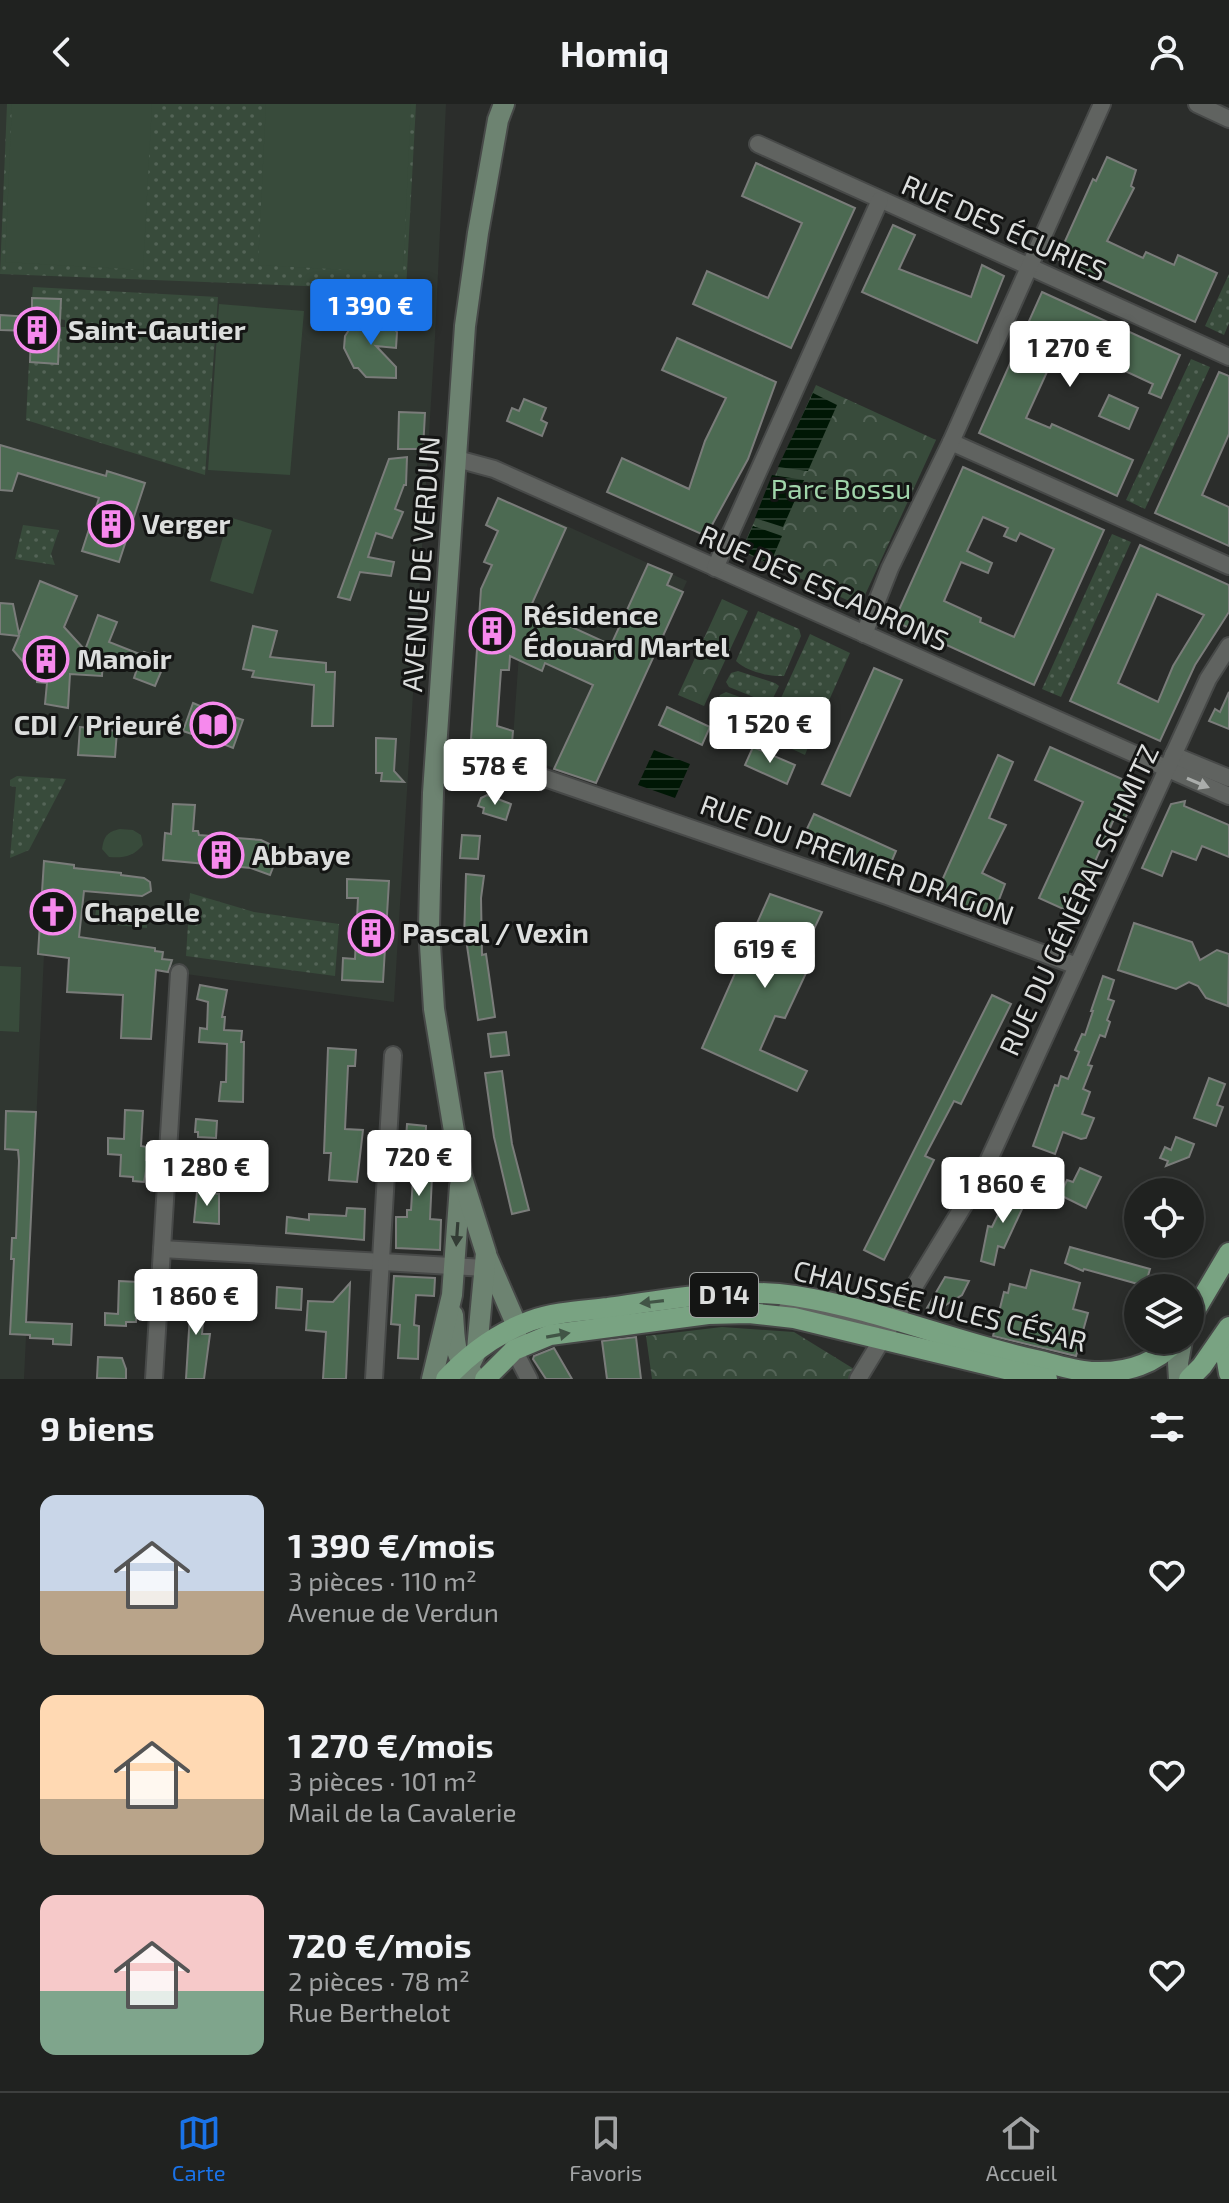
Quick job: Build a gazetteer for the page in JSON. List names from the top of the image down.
{
  "streets": {
    "main road": ["AVENUE DE VERDUN", "D 14", "CHAUSSÉE JULES CÉSAR"],
    "street": [
      "RUE DES ÉCURIES",
      "RUE DES ESCADRONS",
      "RUE DU PREMIER DRAGON",
      "RUE DU GÉNÉRAL SCHMITZ"
    ]
  },
  "crossings": [
    ["AVENUE DE VERDUN", "RUE DES ESCADRONS"],
    ["AVENUE DE VERDUN", "RUE DU PREMIER DRAGON"],
    ["AVENUE DE VERDUN", "D 14"],
    ["RUE DES ESCADRONS", "RUE DU GÉNÉRAL SCHMITZ"],
    ["RUE DU PREMIER DRAGON", "RUE DU GÉNÉRAL SCHMITZ"],
    ["RUE DU GÉNÉRAL SCHMITZ", "CHAUSSÉE JULES CÉSAR"],
    ["D 14", "CHAUSSÉE JULES CÉSAR"]
  ],
  "parks": ["Parc Bossu"],
  "places": {
    "building": [
      "Saint-Gautier",
      "Verger",
      "Résidence Édouard Martel",
      "Manoir",
      "Abbaye",
      "Pascal / Vexin"
    ],
    "library": ["CDI / Prieuré"],
    "church": ["Chapelle"]
  },
  "page": {
    "header": "Homiq",
    "price": [
      "1 390 €",
      "1 270 €",
      "1 520 €",
      "578 €",
      "619 €",
      "720 €",
      "1 280 €",
      "1 860 €",
      "1 860 €"
    ],
    "heading": "9 biens",
    "list": [
      {
        "name": "1 390 €/mois",
        "note": "3 pièces · 110 m² · Avenue de Verdun"
      },
      {
        "name": "1 270 €/mois",
        "note": "3 pièces · 101 m² · Mail de la Cavalerie"
      },
      {
        "name": "720 €/mois",
        "note": "2 pièces · 78 m² · Rue Berthelot"
      }
    ],
    "tabs": ["Carte", "Favoris", "Accueil"]
  }
}
